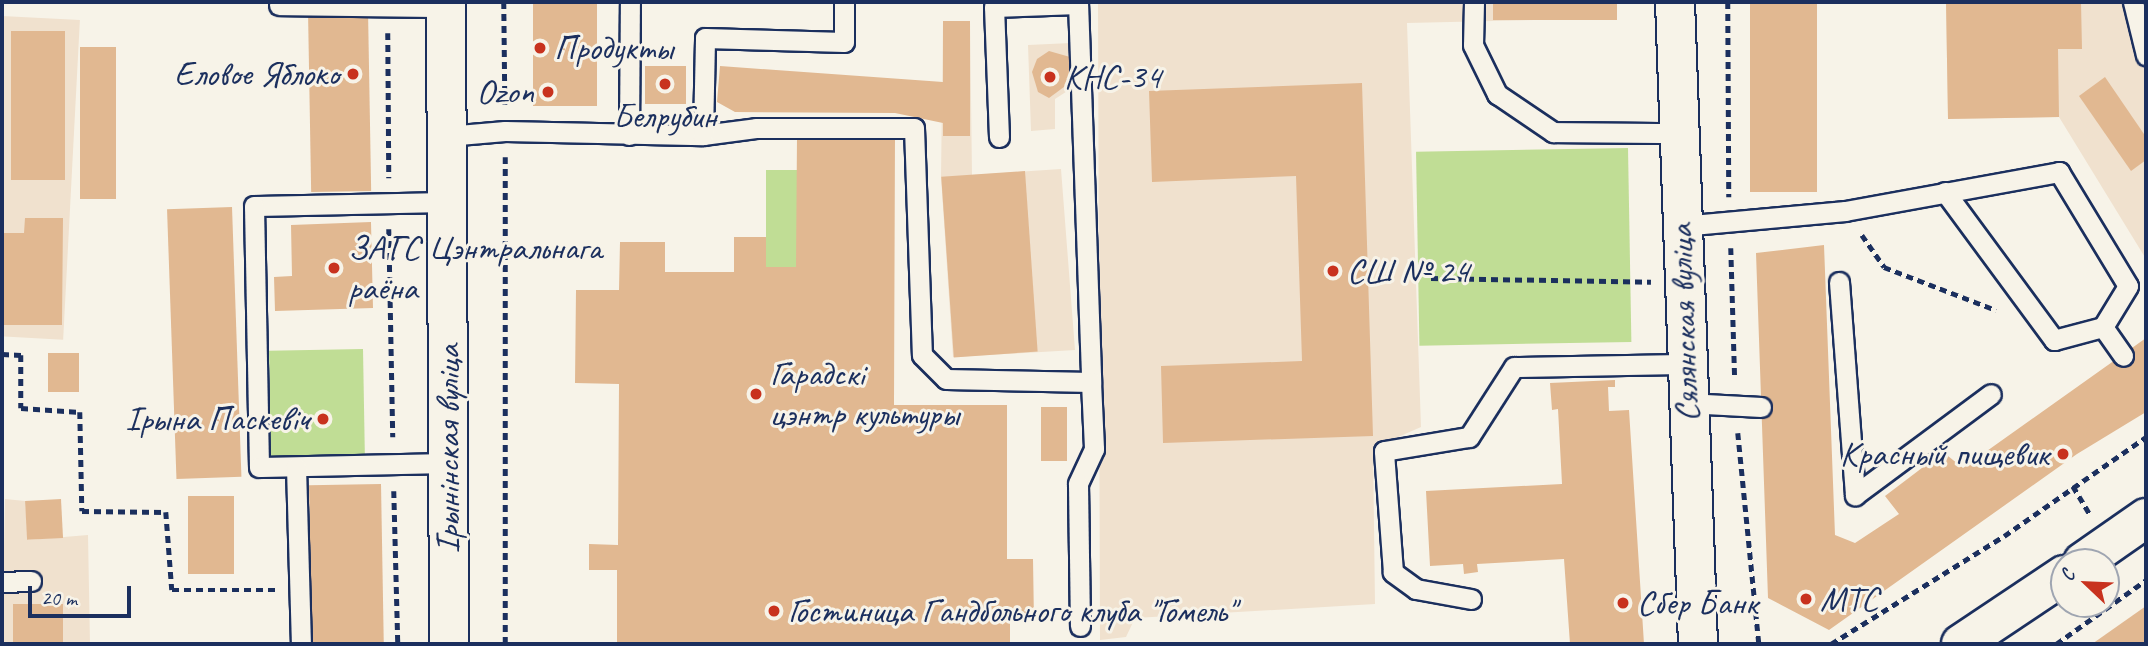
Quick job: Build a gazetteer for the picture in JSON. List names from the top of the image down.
{
  "streets": {
    "street": ["Сялянская вуліца", "Ірынінская вуліца"]
  },
  "places": [
    "Продукты",
    "Еловое Яблоко",
    "КНС-34",
    "Белрубин",
    "Ozon",
    "ЗАГС Цэнтральнага раёна",
    "СШ № 24",
    "Гарадскі цэнтр культуры",
    "Ірына Паскевіч",
    "Красный пищевик",
    "МТС",
    "Сбер Банк",
    "Гостиница Гандбольного клуба \"Гомель\""
  ],
  "scale_bar": "20 m",
  "north": "top left"
}
